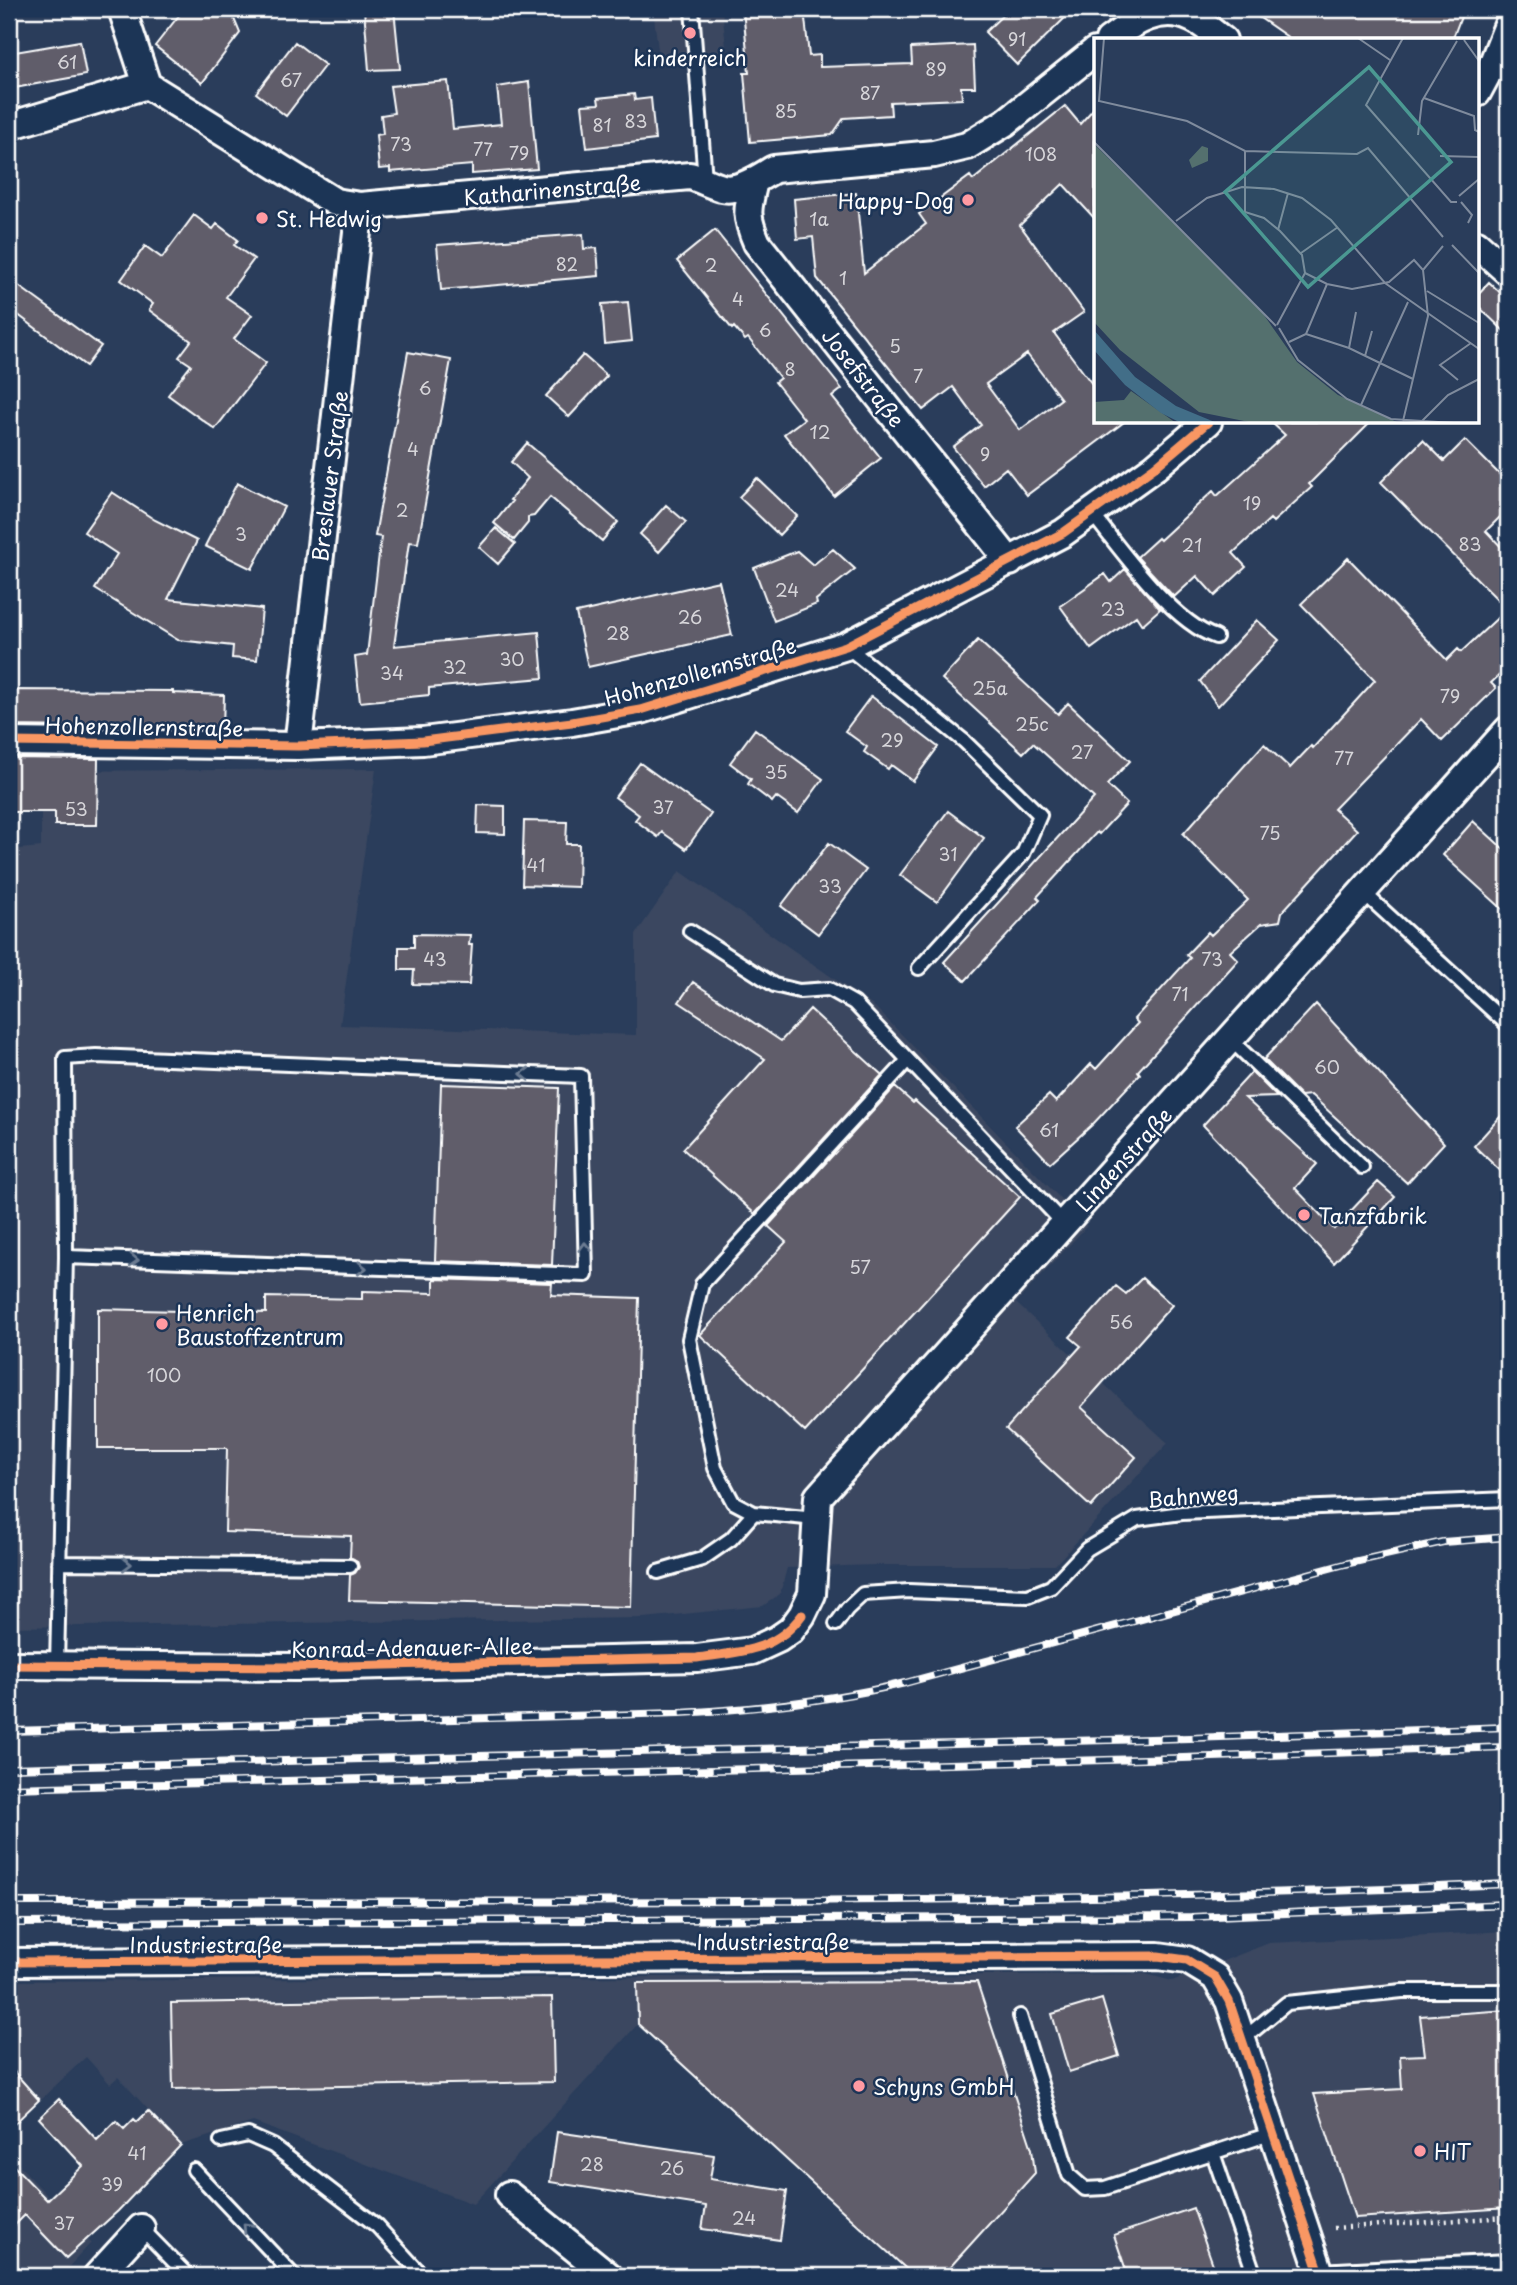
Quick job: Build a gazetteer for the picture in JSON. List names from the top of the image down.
{
  "streets": {
    "street": [
      "Katharinenstraße",
      "Josefstraße",
      "Breslauer Straße",
      "Hohenzollernstraße",
      "Lindenstraße",
      "Konrad-Adenauer-Allee",
      "Industriestraße"
    ],
    "lane": ["Bahnweg"]
  },
  "crossings": [
    ["Katharinenstraße", "Josefstraße"],
    ["Katharinenstraße", "Breslauer Straße"],
    ["Josefstraße", "Hohenzollernstraße"],
    ["Breslauer Straße", "Hohenzollernstraße"],
    ["Lindenstraße", "Konrad-Adenauer-Allee"]
  ],
  "places": [
    "kinderreich",
    "Happy-Dog",
    "St. Hedwig",
    "Tanzfabrik",
    "Henrich Baustoffzentrum",
    "Schyns GmbH",
    "HIT"
  ],
  "house_numbers": [
    "91",
    "61",
    "89",
    "67",
    "87",
    "85",
    "83",
    "81",
    "73",
    "77",
    "79",
    "108",
    "1a",
    "82",
    "2",
    "1",
    "4",
    "6",
    "5",
    "8",
    "7",
    "6",
    "12",
    "4",
    "9",
    "19",
    "2",
    "3",
    "83",
    "21",
    "24",
    "23",
    "26",
    "28",
    "30",
    "32",
    "34",
    "25a",
    "79",
    "25c",
    "29",
    "27",
    "77",
    "35",
    "37",
    "53",
    "75",
    "31",
    "41",
    "33",
    "43",
    "73",
    "71",
    "60",
    "61",
    "57",
    "56",
    "100",
    "41",
    "28",
    "26",
    "39",
    "24",
    "37"
  ]
}
